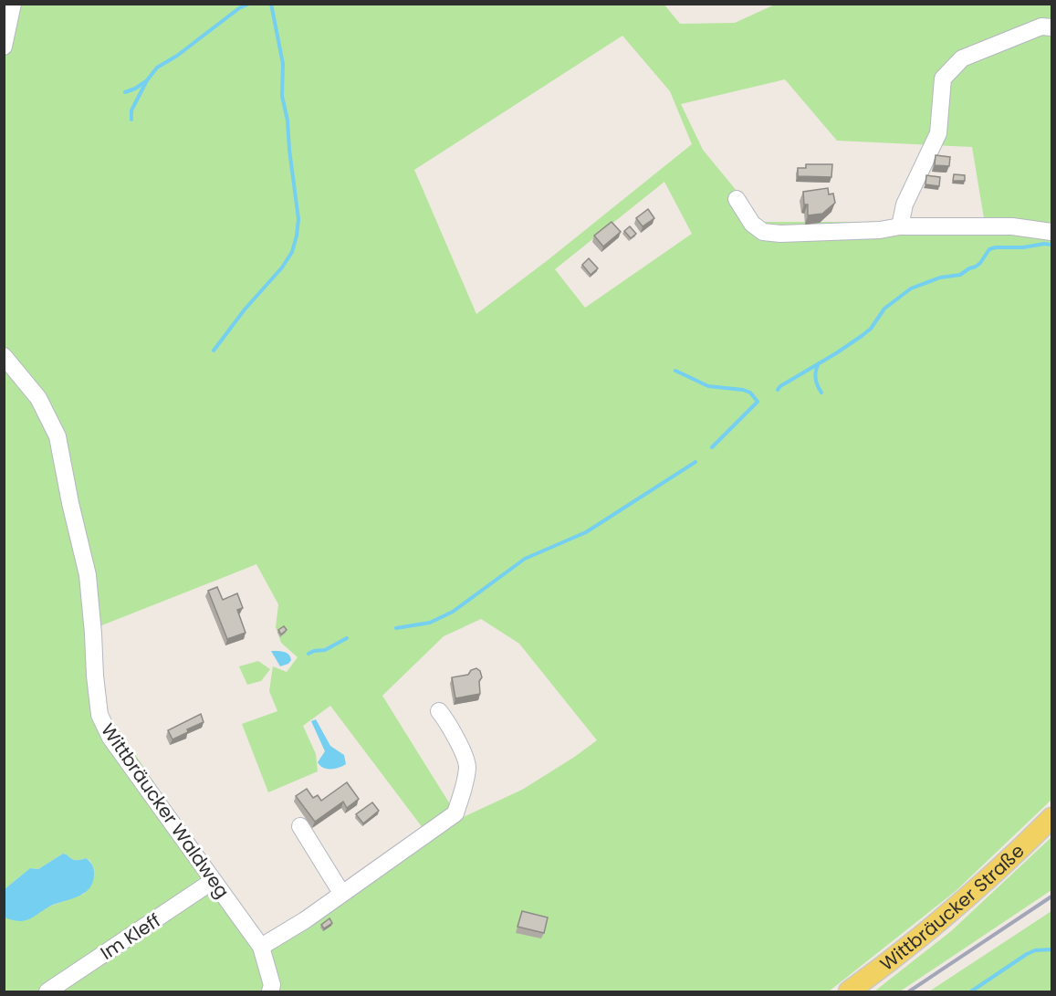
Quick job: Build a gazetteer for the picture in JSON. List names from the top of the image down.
{
  "streets": {
    "main road": ["Wittbräucker Straße"],
    "street": ["Wittbräucker Waldweg", "Im Kleff"]
  },
  "crossings": [
    ["Wittbräucker Waldweg", "Im Kleff"]
  ]
}
